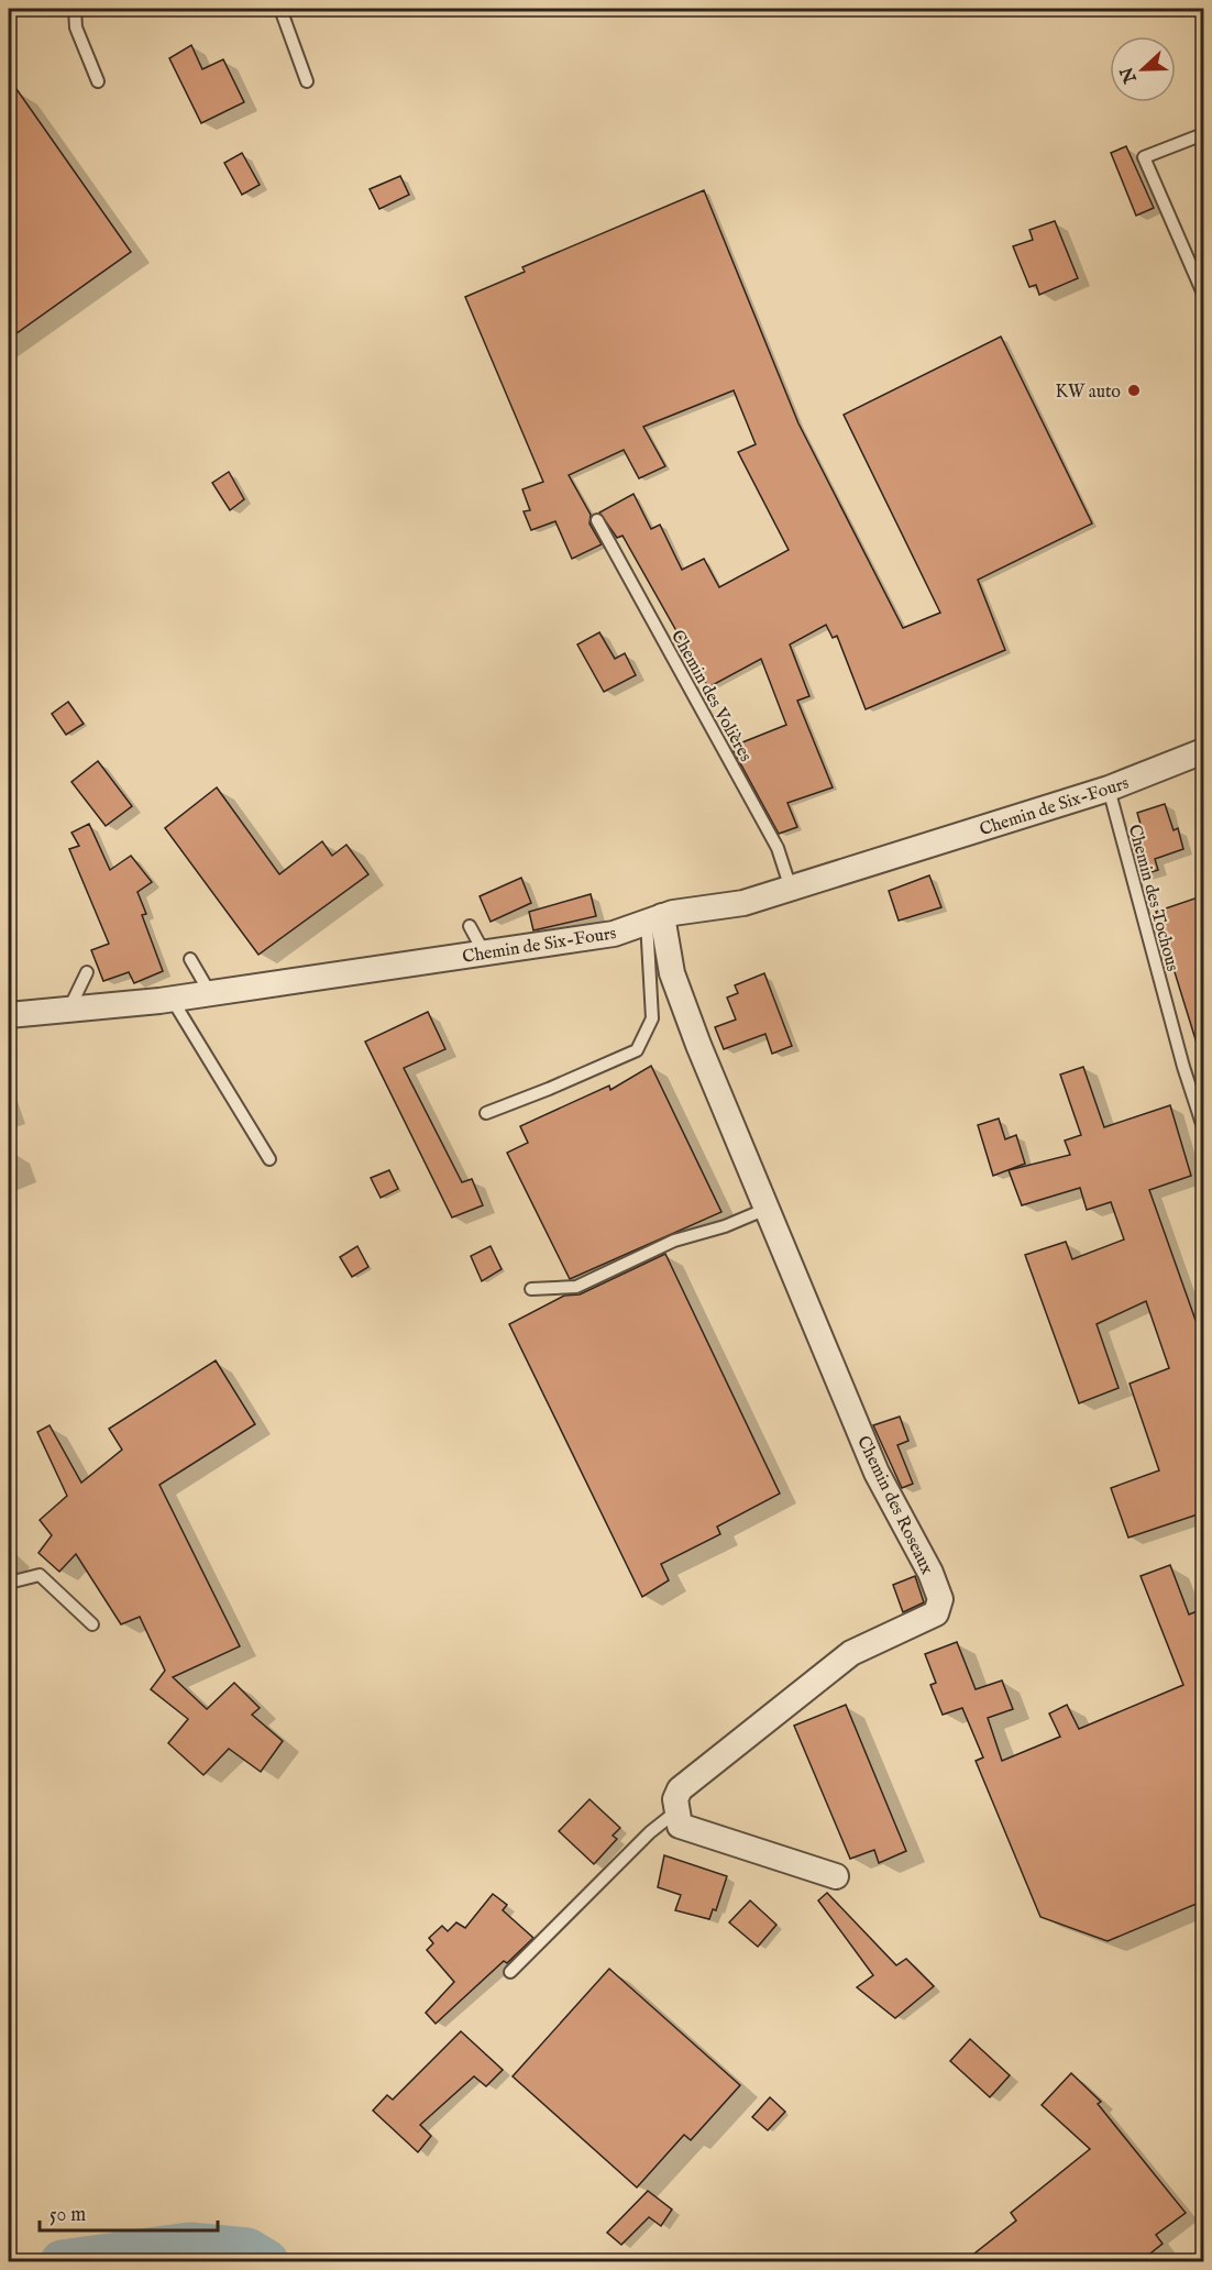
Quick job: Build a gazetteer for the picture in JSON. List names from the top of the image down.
{
  "streets": {
    "street": ["Chemin de Six-Fours", "Chemin des Roseaux"],
    "lane": ["Chemin des Volières", "Chemin des Tochous"]
  },
  "crossings": [
    ["Chemin des Volières", "Chemin de Six-Fours"],
    ["Chemin de Six-Fours", "Chemin des Tochous"],
    ["Chemin de Six-Fours", "Chemin des Roseaux"]
  ],
  "places": ["KW auto"],
  "scale_bar": "50 m",
  "north": "left"
}
